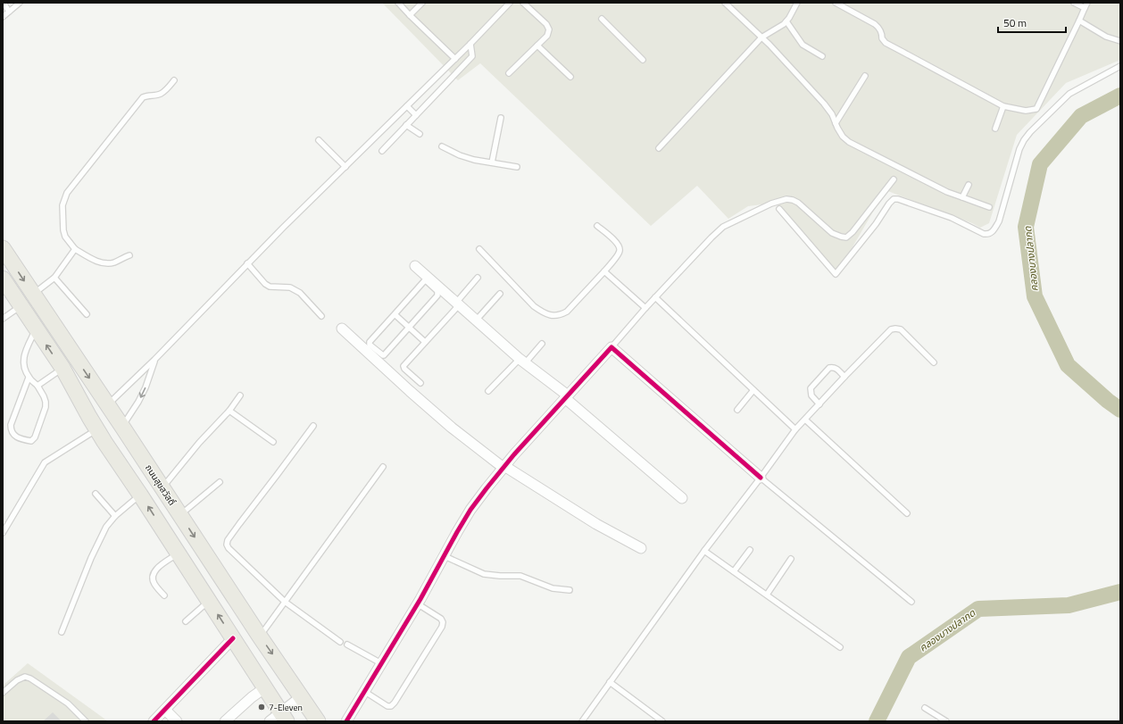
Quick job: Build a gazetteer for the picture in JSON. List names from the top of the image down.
{
  "streets": {
    "main road": ["ถนนสุขสวัสดิ์"]
  },
  "water": ["คลองบางปลากด"],
  "places": ["7-Eleven"],
  "scale_bar": "50 m"
}
